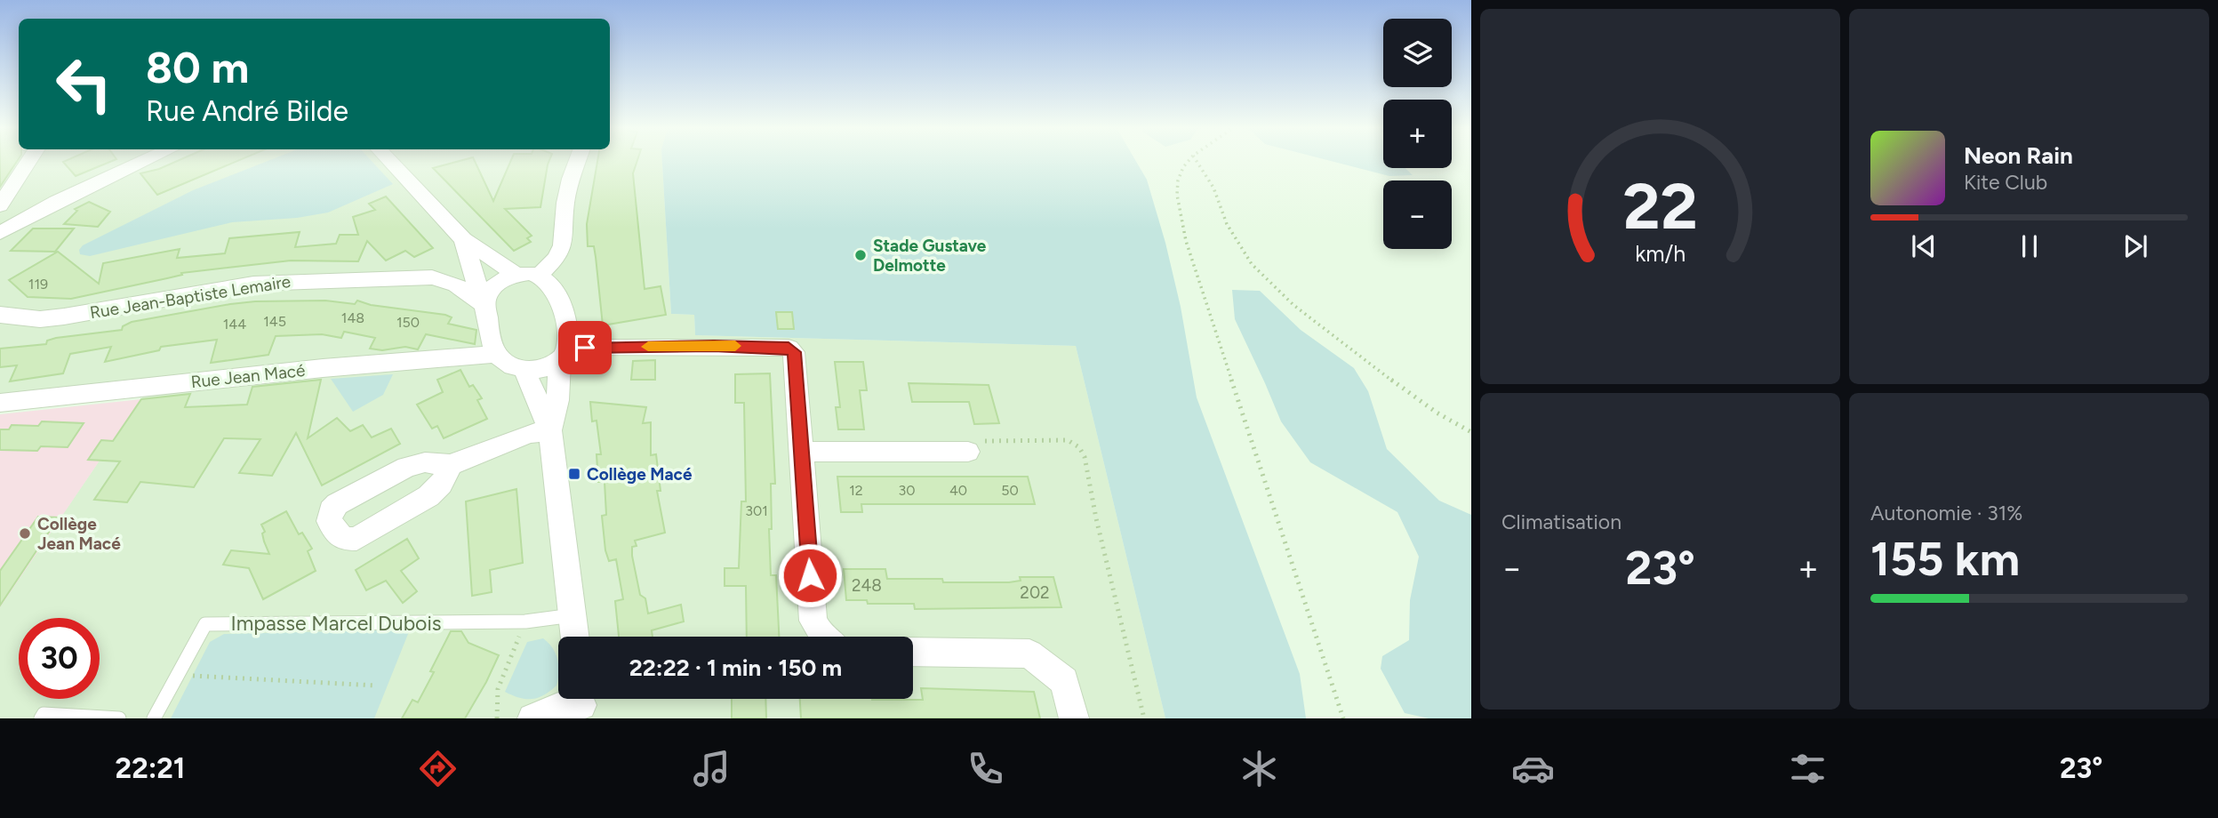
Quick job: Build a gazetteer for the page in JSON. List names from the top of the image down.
{
  "streets": {
    "street": ["Rue Jean-Baptiste Lemaire", "Rue Jean Macé"],
    "lane": ["Impasse Marcel Dubois"]
  },
  "crossings": [
    ["Rue Jean-Baptiste Lemaire", "Rue Jean Macé"]
  ],
  "places": {
    "other": ["Stade Gustave Delmotte", "Collège Jean Macé"],
    "transit": ["Collège Macé"]
  },
  "house_numbers": [
    "119",
    "148",
    "145",
    "150",
    "144",
    "12",
    "30",
    "40",
    "50",
    "301",
    "248",
    "202"
  ],
  "page": {
    "map_buttons": ["+", "−"],
    "turn": ["80 m", "Rue André Bilde"],
    "song": ["Neon Rain", "Kite Club"],
    "tile": [
      "Climatisation",
      ["Autonomie · 31%", "155 km"]
    ],
    "heat": ["−", "23°", "+"],
    "limit": "30",
    "trip": "22:22 · 1 min · 150 m",
    "tabs": ["22:21", "23°"],
    "gauge": ["22", "km/h"]
  }
}
